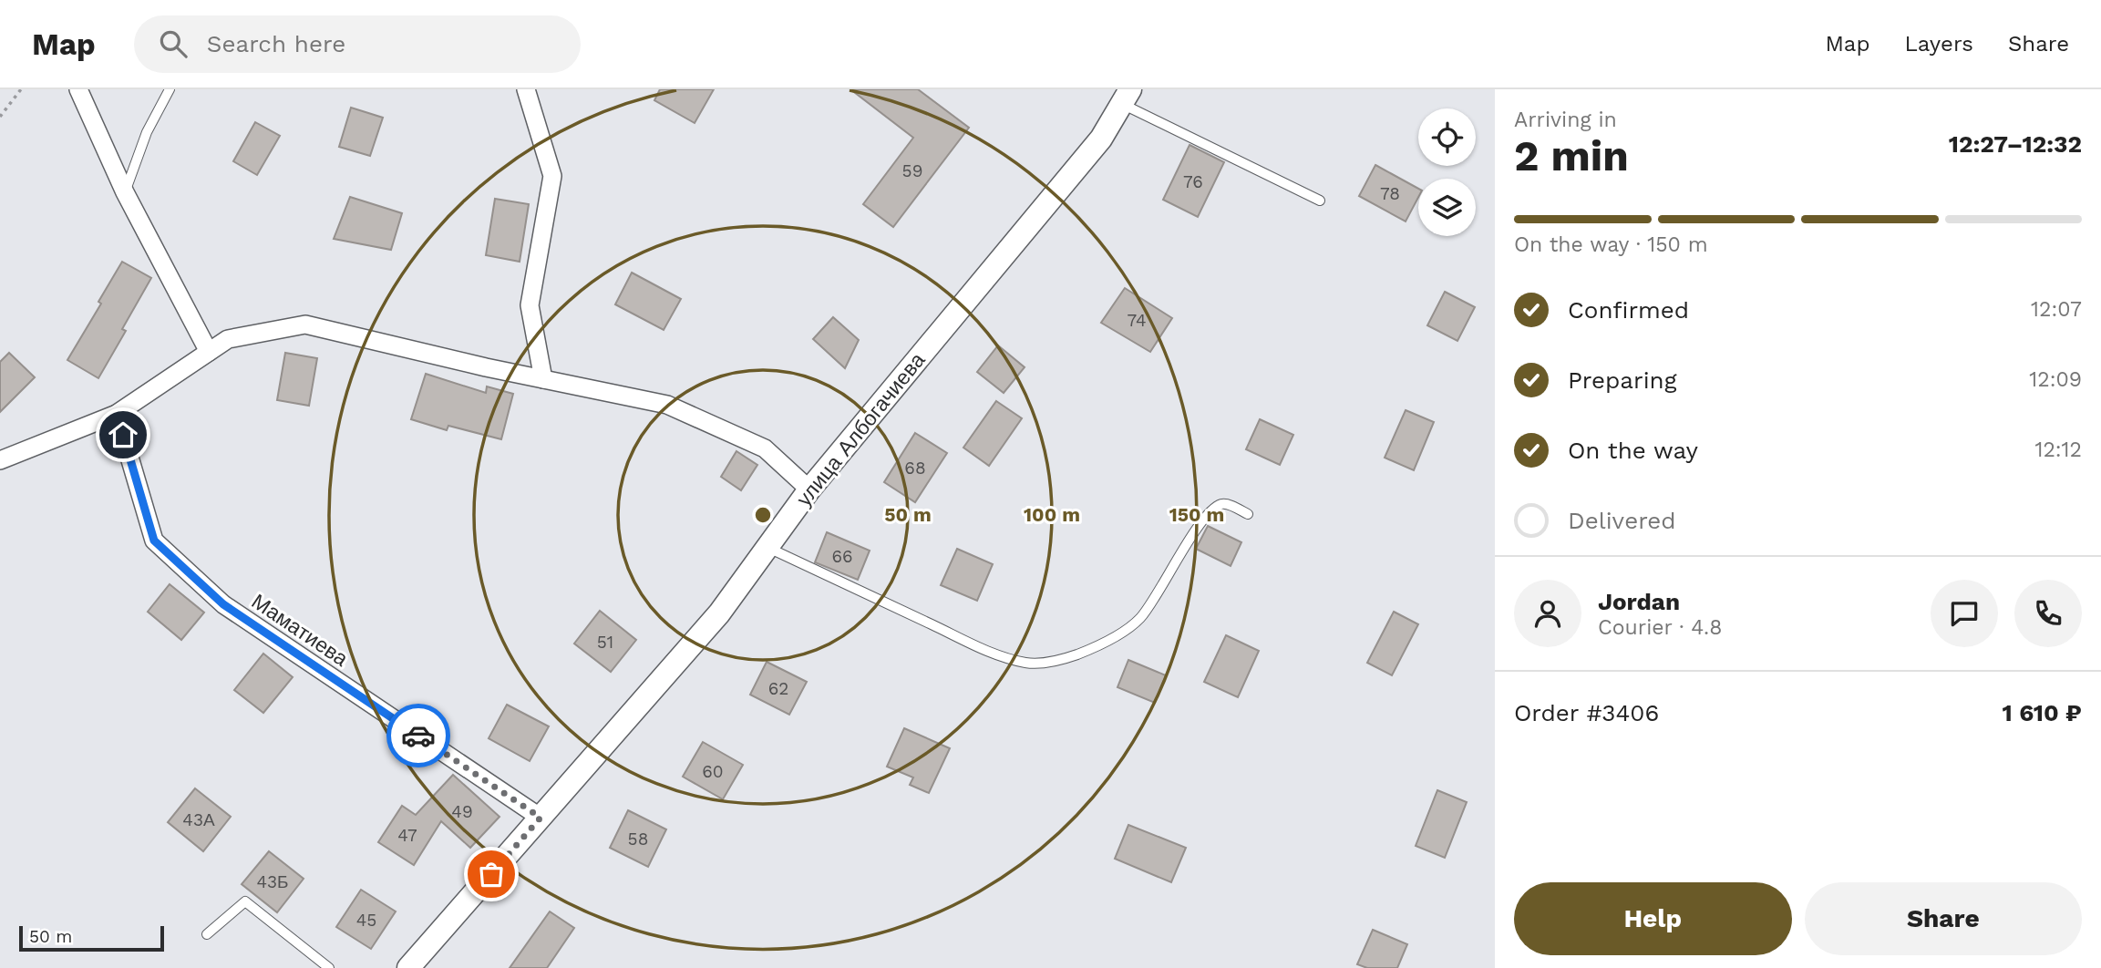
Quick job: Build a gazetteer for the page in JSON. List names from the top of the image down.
{
  "streets": {
    "street": ["улица Албогачиева", "Маматиева"]
  },
  "crossings": [
    ["улица Албогачиева", "Маматиева"]
  ],
  "house_numbers": [
    "59",
    "76",
    "78",
    "74",
    "68",
    "66",
    "51",
    "62",
    "60",
    "49",
    "43А",
    "47",
    "58",
    "43Б",
    "45"
  ],
  "scale_bar": "50 m",
  "page": {
    "header": "Map",
    "search": "Search here",
    "nav": ["Map", "Layers", "Share"],
    "heading": ["2 min", "Arriving in", "12:27–12:32"],
    "panel": [
      "Jordan",
      "Courier · 4.8",
      "Order #3406",
      "1 610 ₽"
    ],
    "bar": "On the way · 150 m",
    "list": [
      ["Confirmed", "12:07"],
      ["Preparing", "12:09"],
      ["On the way", "12:12"],
      "Delivered"
    ],
    "buttons": ["Help", "Share"],
    "scale": "50 m"
  },
  "rings": ["50 m", "100 m", "150 m"]
}
